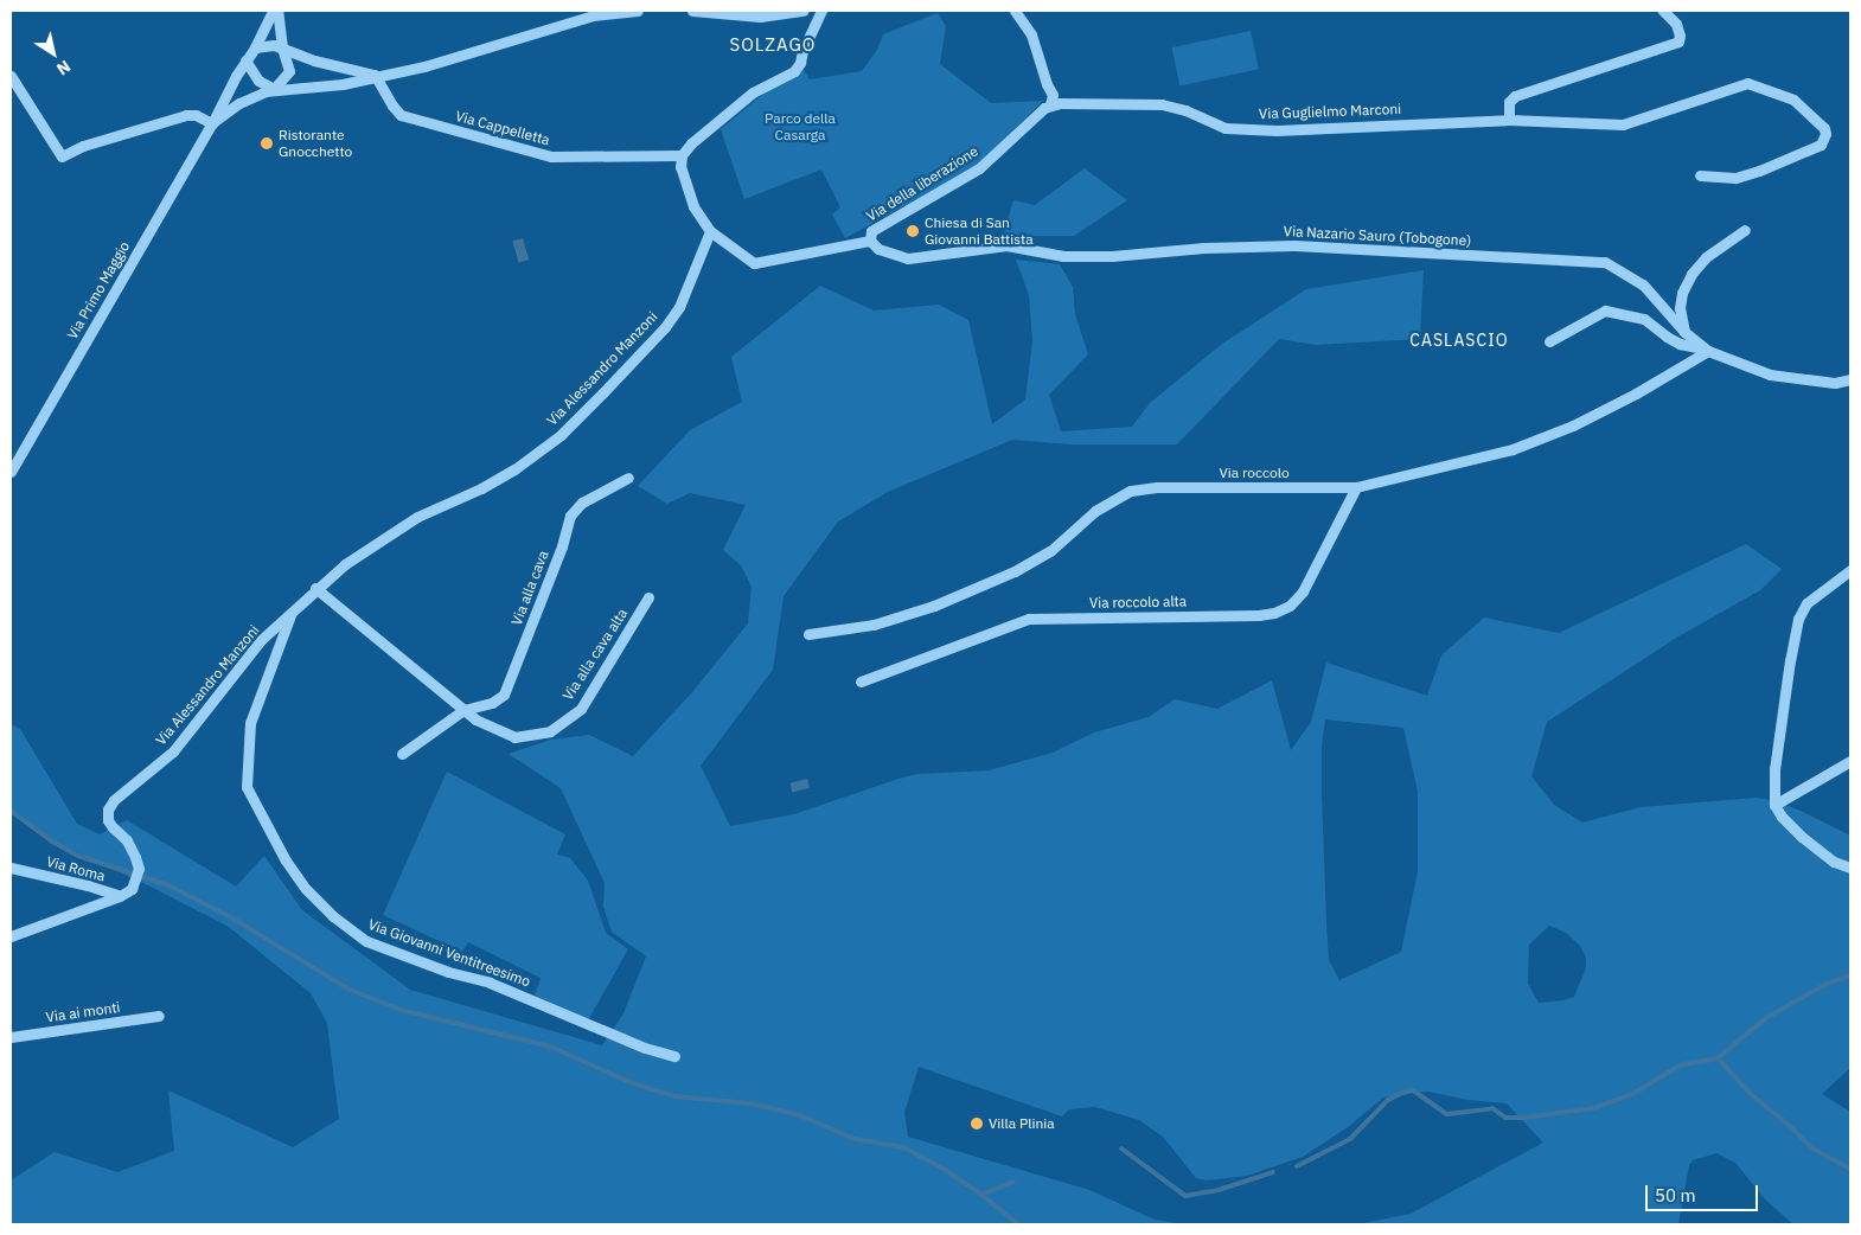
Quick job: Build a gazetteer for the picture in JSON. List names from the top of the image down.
{
  "streets": {
    "street": [
      "Via Guglielmo Marconi",
      "Via Cappelletta",
      "Via della liberazione",
      "Via Nazario Sauro (Tobogone)",
      "Via Primo Maggio",
      "Via Alessandro Manzoni",
      "Via roccolo",
      "Via alla cava",
      "Via roccolo alta",
      "Via alla cava alta",
      "Via Roma",
      "Via Giovanni Ventitreesimo",
      "Via ai monti"
    ]
  },
  "crossings": [
    ["Via Guglielmo Marconi", "Via della liberazione"],
    ["Via della liberazione", "Via Nazario Sauro (Tobogone)"],
    ["Via Nazario Sauro (Tobogone)", "Via roccolo"],
    ["Via Alessandro Manzoni", "Via Roma"],
    ["Via Alessandro Manzoni", "Via Giovanni Ventitreesimo"],
    ["Via roccolo", "Via roccolo alta"],
    ["Via alla cava", "Via alla cava alta"]
  ],
  "districts": ["SOLZAGO", "CASLASCIO"],
  "parks": ["Parco della Casarga"],
  "places": ["Ristorante Gnocchetto", "Chiesa di San Giovanni Battista", "Villa Plinia"],
  "scale_bar": "50 m",
  "north": "bottom right"
}
